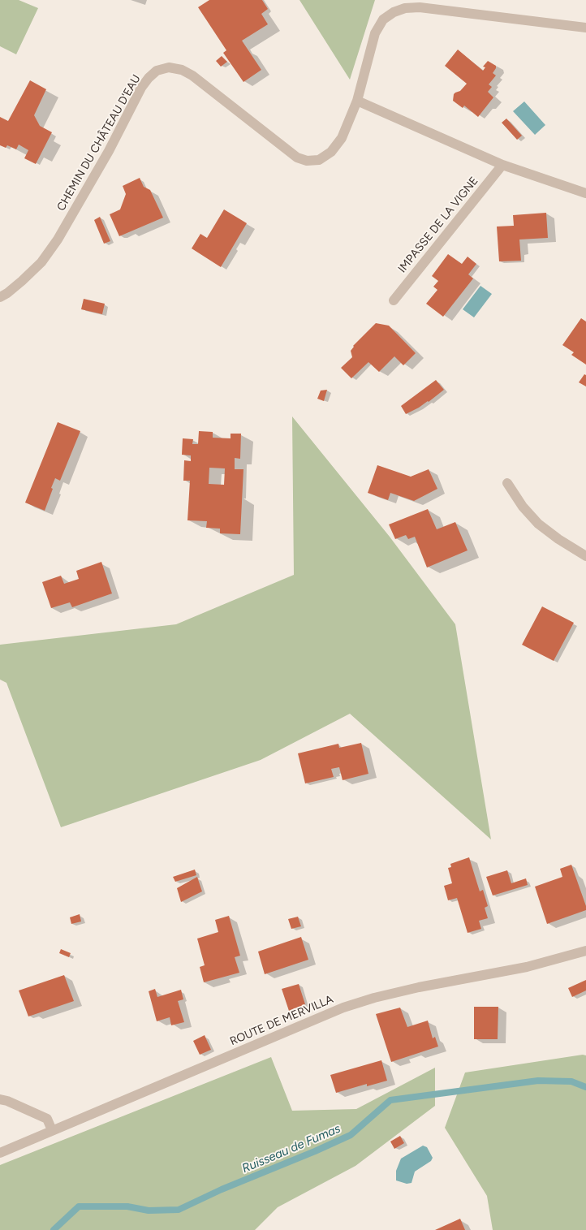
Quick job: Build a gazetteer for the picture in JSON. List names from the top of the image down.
{
  "streets": {
    "street": ["CHEMIN DU CHÂTEAU D'EAU", "IMPASSE DE LA VIGNE", "ROUTE DE MERVILLA"]
  },
  "water": ["Ruisseau de Fumas"]
}
